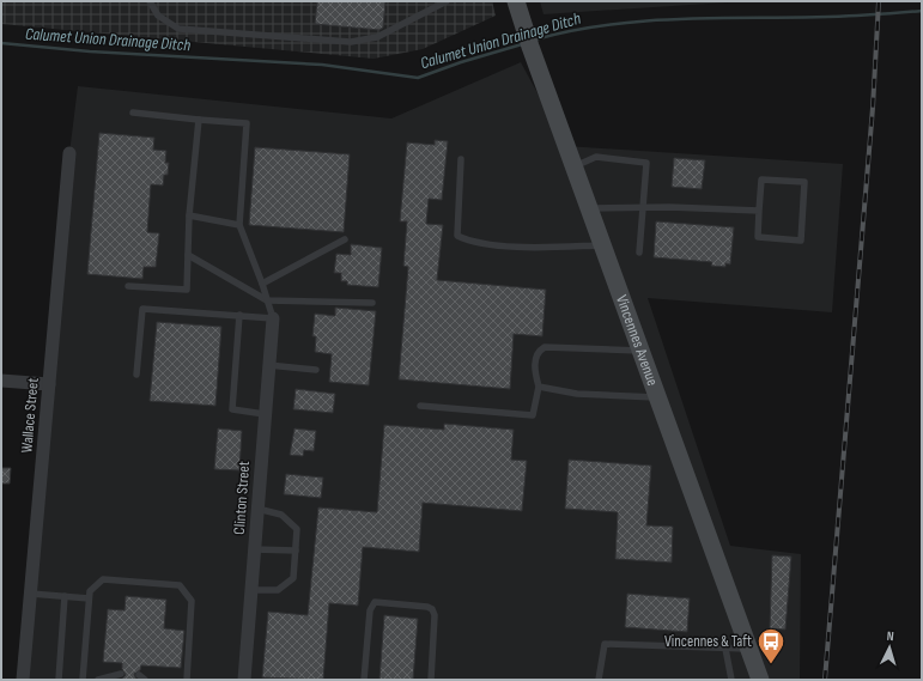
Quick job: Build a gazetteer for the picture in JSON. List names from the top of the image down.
{
  "streets": {
    "street": ["Vincennes Avenue", "Wallace Street", "Clinton Street"]
  },
  "water": ["Calumet Union Drainage Ditch"],
  "places": {
    "bus stop": ["Vincennes & Taft"]
  },
  "north": "top"
}
